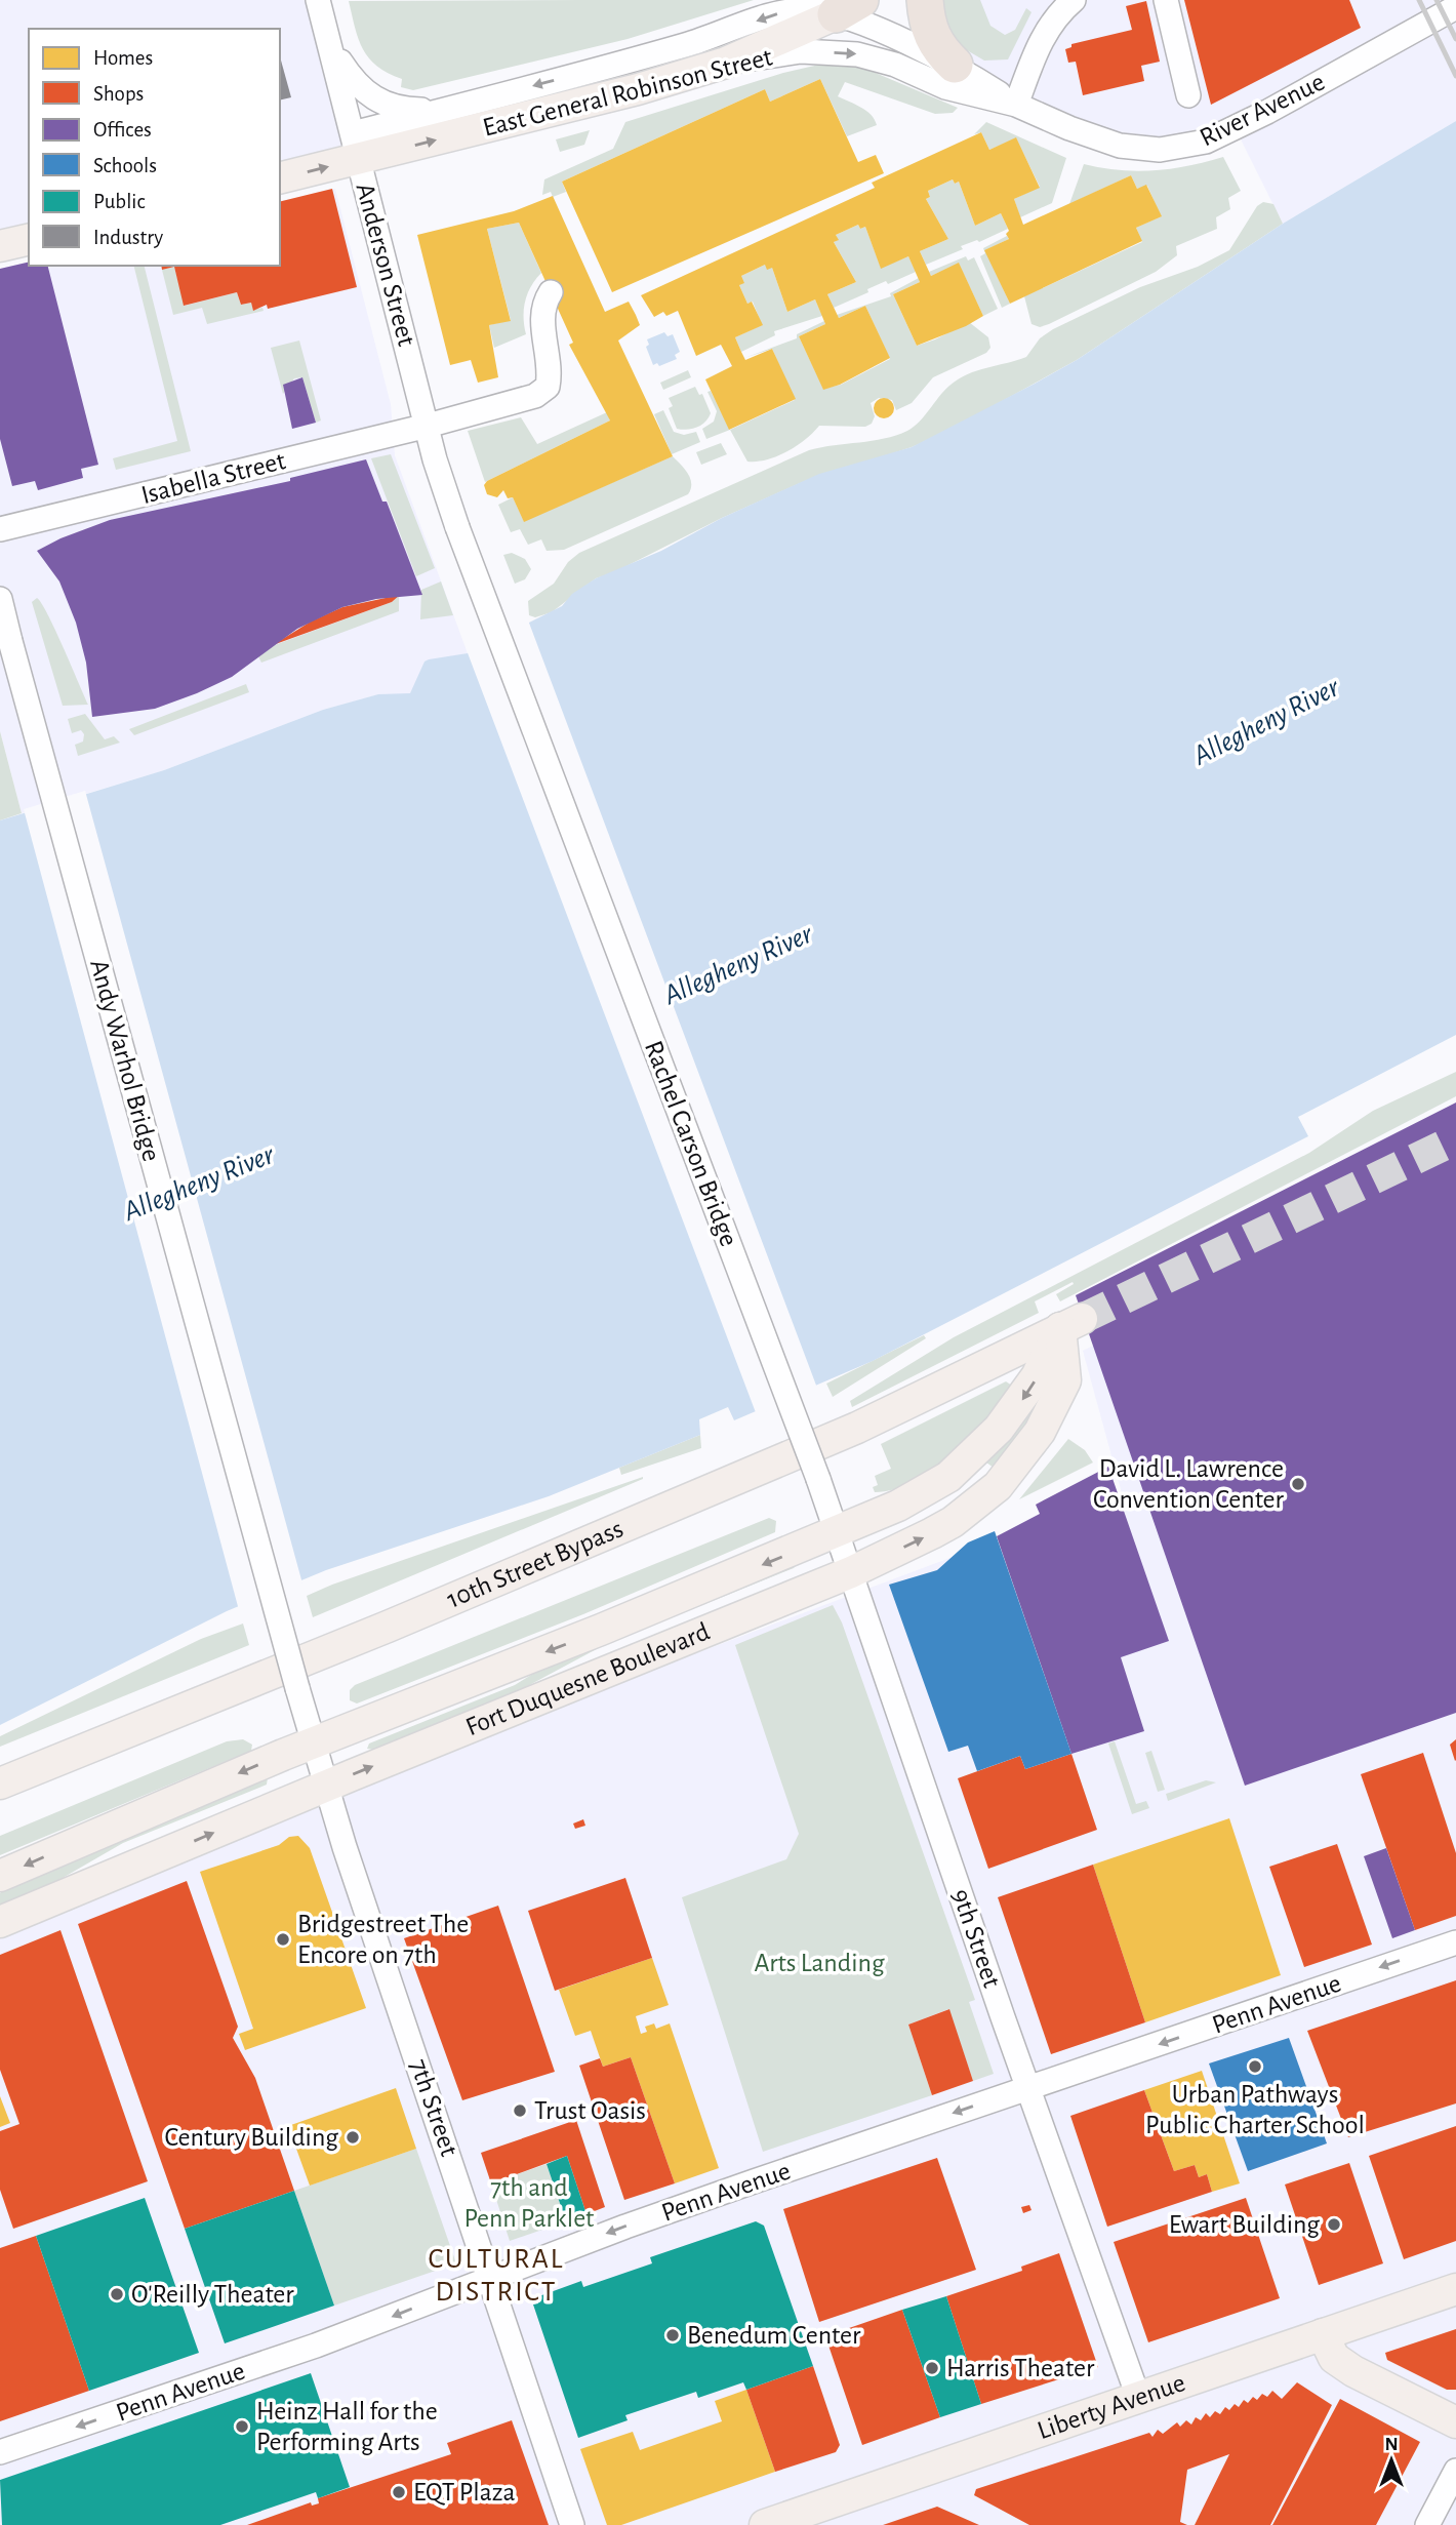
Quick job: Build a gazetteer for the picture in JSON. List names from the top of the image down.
{
  "streets": {
    "main road": [
      "East General Robinson Street",
      "10th Street Bypass",
      "Fort Duquesne Boulevard",
      "Liberty Avenue"
    ],
    "street": [
      "River Avenue",
      "Anderson Street",
      "Isabella Street",
      "Andy Warhol Bridge",
      "Rachel Carson Bridge",
      "9th Street",
      "Penn Avenue",
      "7th Street"
    ]
  },
  "crossings": [
    ["East General Robinson Street", "River Avenue"],
    ["East General Robinson Street", "Anderson Street"],
    ["Anderson Street", "Isabella Street"],
    ["Anderson Street", "Rachel Carson Bridge"],
    ["Andy Warhol Bridge", "7th Street"],
    ["Rachel Carson Bridge", "9th Street"],
    ["10th Street Bypass", "Fort Duquesne Boulevard"],
    ["Fort Duquesne Boulevard", "9th Street"],
    ["Fort Duquesne Boulevard", "7th Street"],
    ["9th Street", "Penn Avenue"],
    ["9th Street", "Liberty Avenue"],
    ["Penn Avenue", "7th Street"]
  ],
  "one_way": ["Penn Avenue"],
  "districts": ["CULTURAL DISTRICT"],
  "water": ["Allegheny River"],
  "parks": ["Arts Landing", "7th and Penn Parklet"],
  "places": [
    "David L. Lawrence Convention Center",
    "Bridgestreet The Encore on 7th",
    "Urban Pathways Public Charter School",
    "Trust Oasis",
    "Century Building",
    "Ewart Building",
    "O'Reilly Theater",
    "Benedum Center",
    "Harris Theater",
    "Heinz Hall for the Performing Arts",
    "EQT Plaza"
  ],
  "legend": [
    "Homes",
    "Shops",
    "Offices",
    "Schools",
    "Public",
    "Industry"
  ],
  "north": "top"
}
